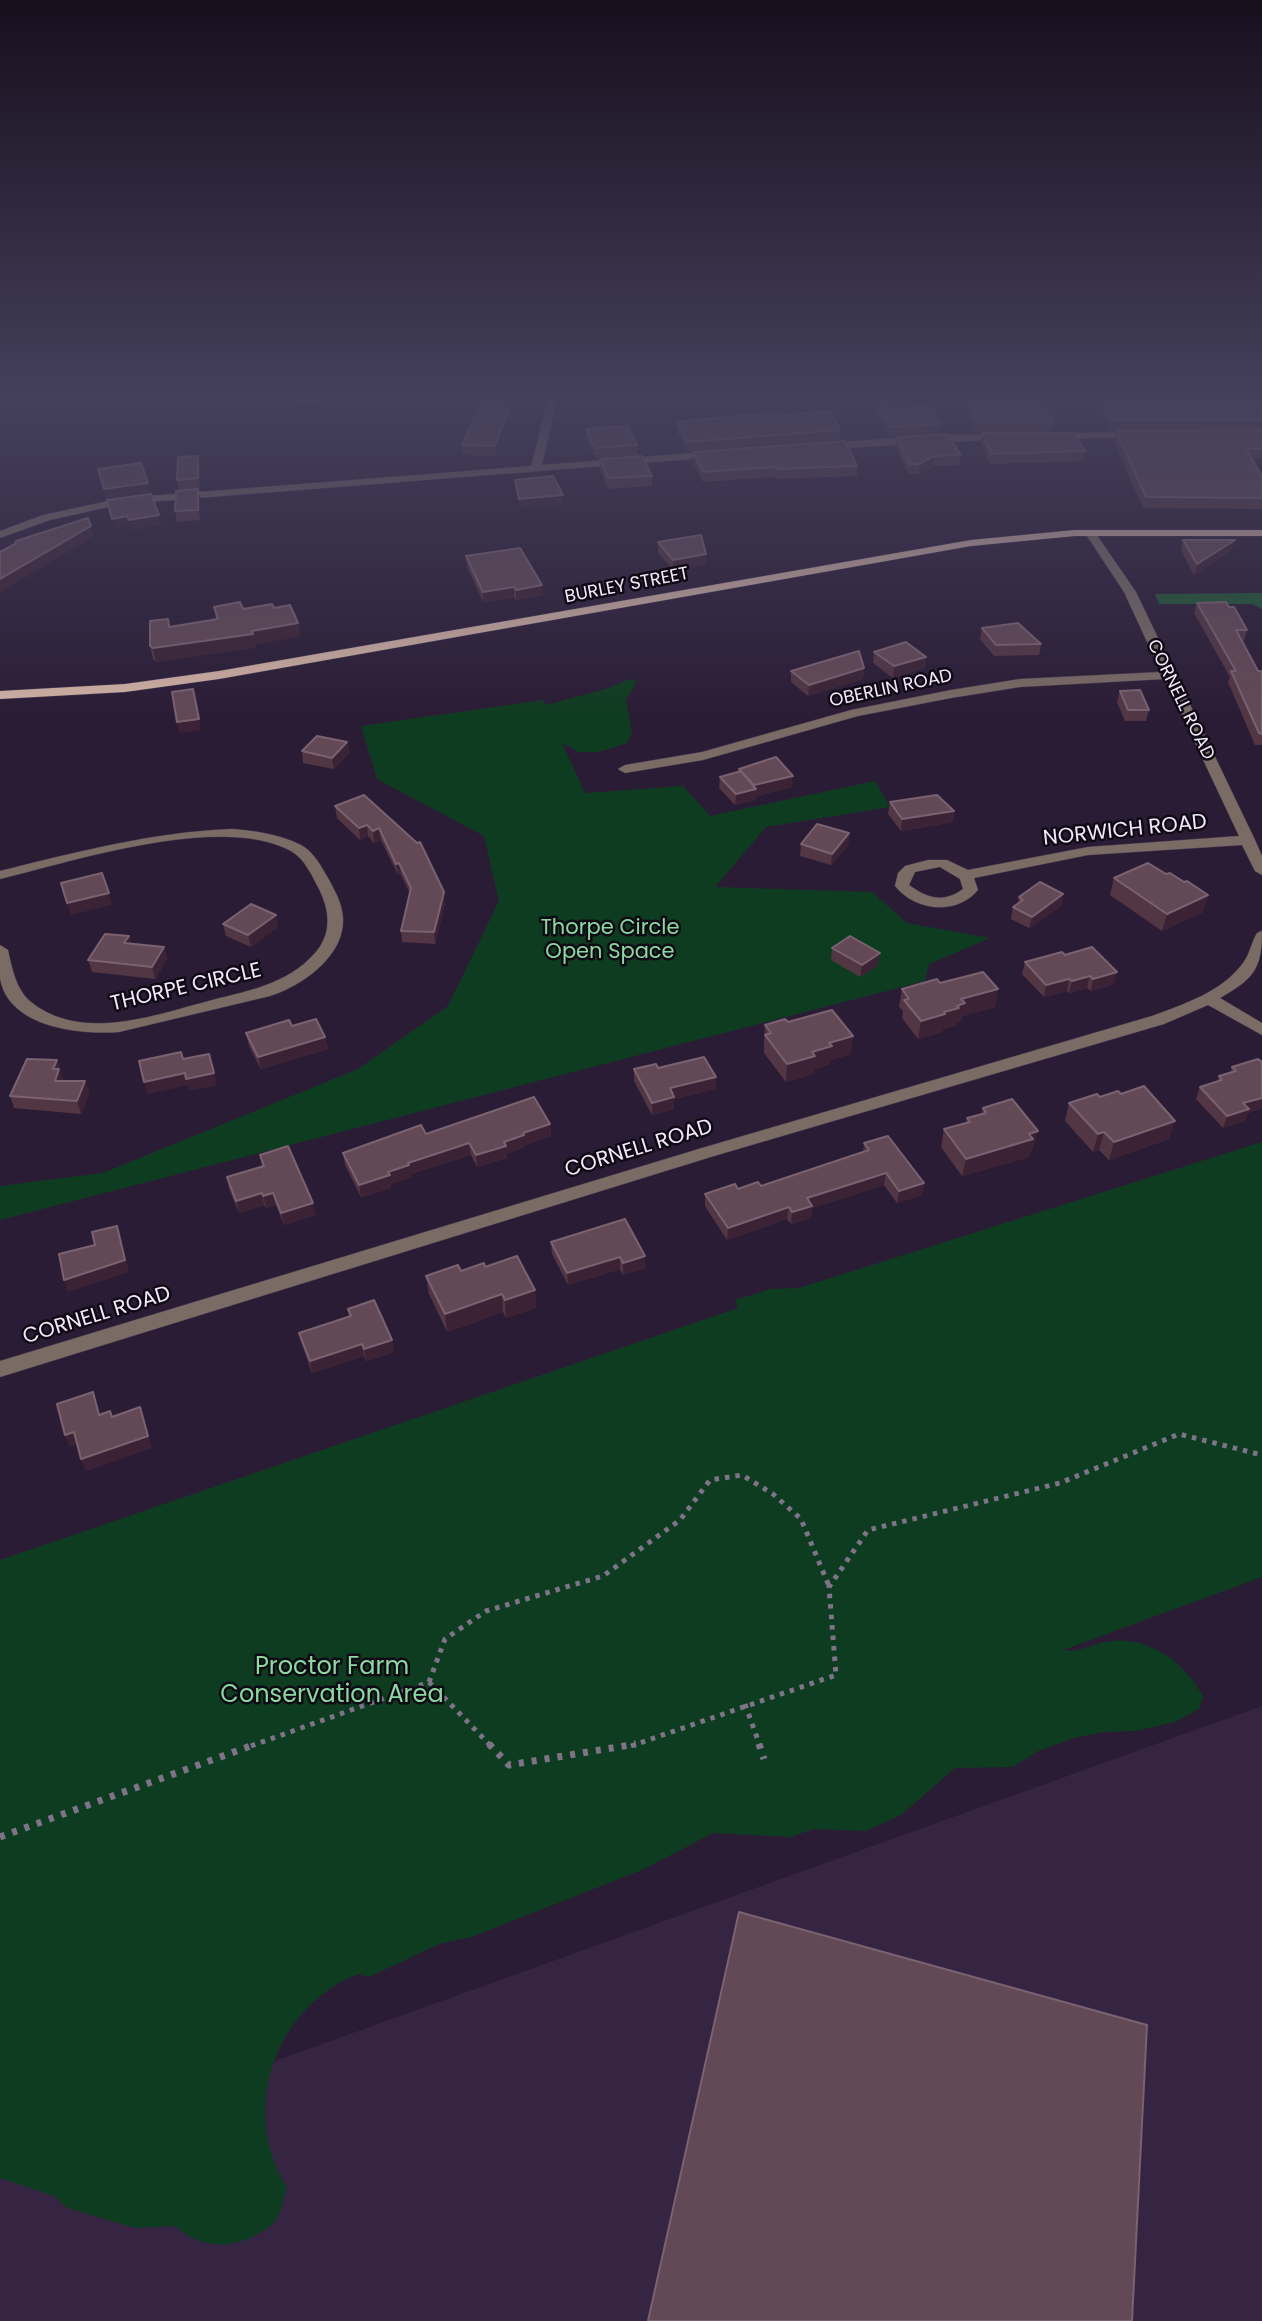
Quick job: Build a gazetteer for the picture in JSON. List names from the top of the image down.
{
  "streets": {
    "main road": ["BURLEY STREET"],
    "street": [
      "OBERLIN ROAD",
      "CORNELL ROAD",
      "NORWICH ROAD",
      "THORPE CIRCLE"
    ]
  },
  "crossings": [
    ["BURLEY STREET", "CORNELL ROAD"],
    ["OBERLIN ROAD", "CORNELL ROAD"],
    ["CORNELL ROAD", "NORWICH ROAD"]
  ],
  "parks": ["Thorpe Circle Open Space", "Proctor Farm Conservation Area"]
}
